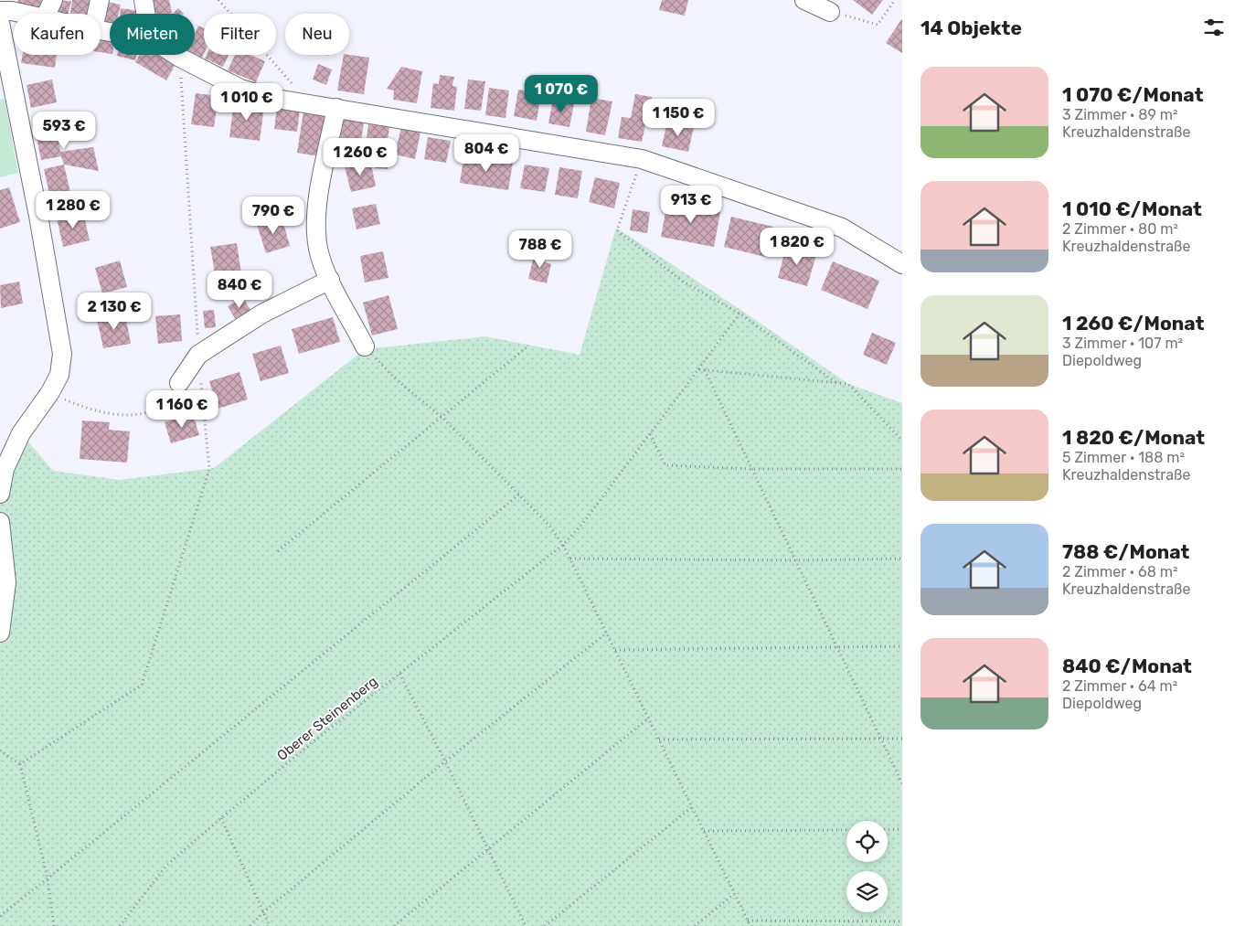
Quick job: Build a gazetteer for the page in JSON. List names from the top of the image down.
{
  "streets": {
    "path": ["Oberer Steinenberg"]
  },
  "page": {
    "heading": "14 Objekte",
    "chip": [
      "Kaufen",
      "Mieten",
      "Filter",
      "Neu"
    ],
    "list": [
      {
        "name": "1 070 €/Monat",
        "note": "3 Zimmer · 89 m² · Kreuzhaldenstraße"
      },
      {
        "name": "1 010 €/Monat",
        "note": "2 Zimmer · 80 m² · Kreuzhaldenstraße"
      },
      {
        "name": "1 260 €/Monat",
        "note": "3 Zimmer · 107 m² · Diepoldweg"
      },
      {
        "name": "1 820 €/Monat",
        "note": "5 Zimmer · 188 m² · Kreuzhaldenstraße"
      },
      {
        "name": "788 €/Monat",
        "note": "2 Zimmer · 68 m² · Kreuzhaldenstraße"
      },
      {
        "name": "840 €/Monat",
        "note": "2 Zimmer · 64 m² · Diepoldweg"
      }
    ],
    "price": [
      "1 070 €",
      "1 010 €",
      "1 150 €",
      "593 €",
      "804 €",
      "1 260 €",
      "913 €",
      "1 280 €",
      "790 €",
      "1 820 €",
      "788 €",
      "840 €",
      "2 130 €",
      "1 160 €"
    ]
  }
}
